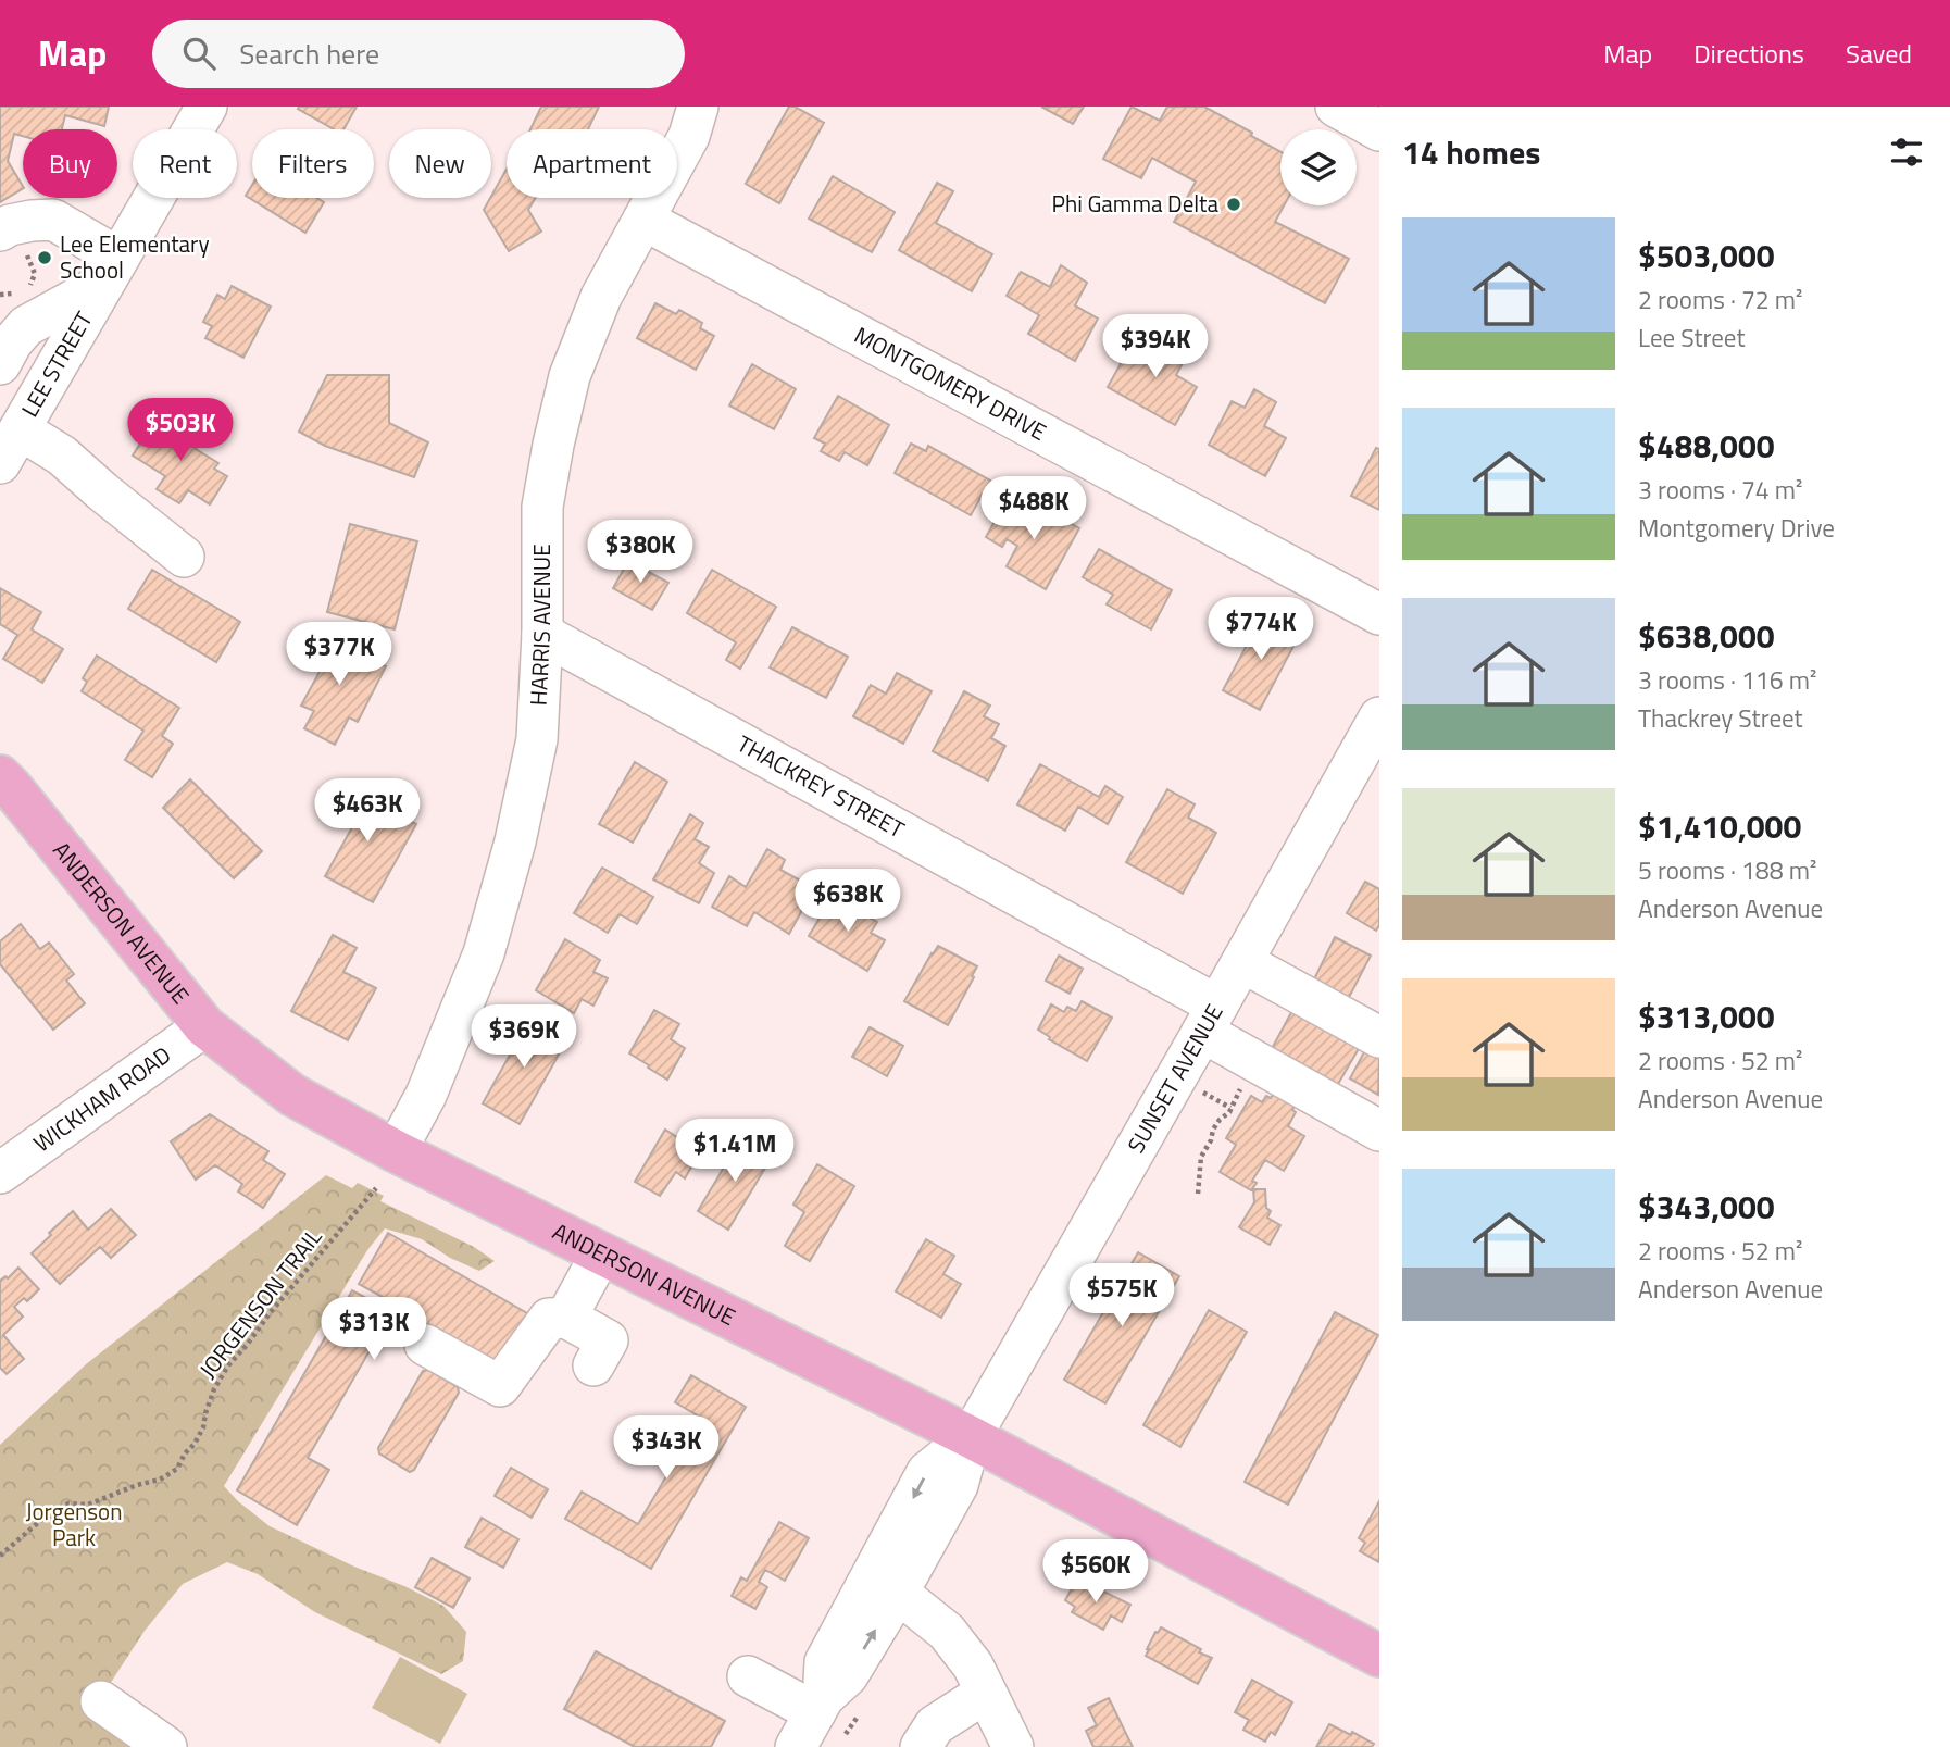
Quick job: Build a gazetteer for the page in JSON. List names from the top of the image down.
{
  "streets": {
    "main road": ["ANDERSON AVENUE"],
    "street": [
      "LEE STREET",
      "MONTGOMERY DRIVE",
      "HARRIS AVENUE",
      "THACKREY STREET",
      "SUNSET AVENUE",
      "WICKHAM ROAD"
    ],
    "path": ["JORGENSON TRAIL"]
  },
  "crossings": [
    ["MONTGOMERY DRIVE", "HARRIS AVENUE"],
    ["HARRIS AVENUE", "THACKREY STREET"],
    ["HARRIS AVENUE", "ANDERSON AVENUE"],
    ["THACKREY STREET", "SUNSET AVENUE"],
    ["ANDERSON AVENUE", "SUNSET AVENUE"],
    ["ANDERSON AVENUE", "WICKHAM ROAD"]
  ],
  "parks": ["Jorgenson Park"],
  "places": ["Phi Gamma Delta", "Lee Elementary School"],
  "page": {
    "header": "Map",
    "search": "Search here",
    "nav": ["Map", "Directions", "Saved"],
    "heading": "14 homes",
    "chip": [
      "Buy",
      "Rent",
      "Filters",
      "New",
      "Apartment"
    ],
    "list": [
      {
        "name": "$503,000",
        "note": "2 rooms · 72 m² · Lee Street"
      },
      {
        "name": "$488,000",
        "note": "3 rooms · 74 m² · Montgomery Drive"
      },
      {
        "name": "$638,000",
        "note": "3 rooms · 116 m² · Thackrey Street"
      },
      {
        "name": "$1,410,000",
        "note": "5 rooms · 188 m² · Anderson Avenue"
      },
      {
        "name": "$313,000",
        "note": "2 rooms · 52 m² · Anderson Avenue"
      },
      {
        "name": "$343,000",
        "note": "2 rooms · 52 m² · Anderson Avenue"
      }
    ],
    "price": [
      "$394K",
      "$503K",
      "$488K",
      "$380K",
      "$774K",
      "$377K",
      "$463K",
      "$638K",
      "$369K",
      "$1.41M",
      "$575K",
      "$313K",
      "$343K",
      "$560K"
    ]
  }
}
